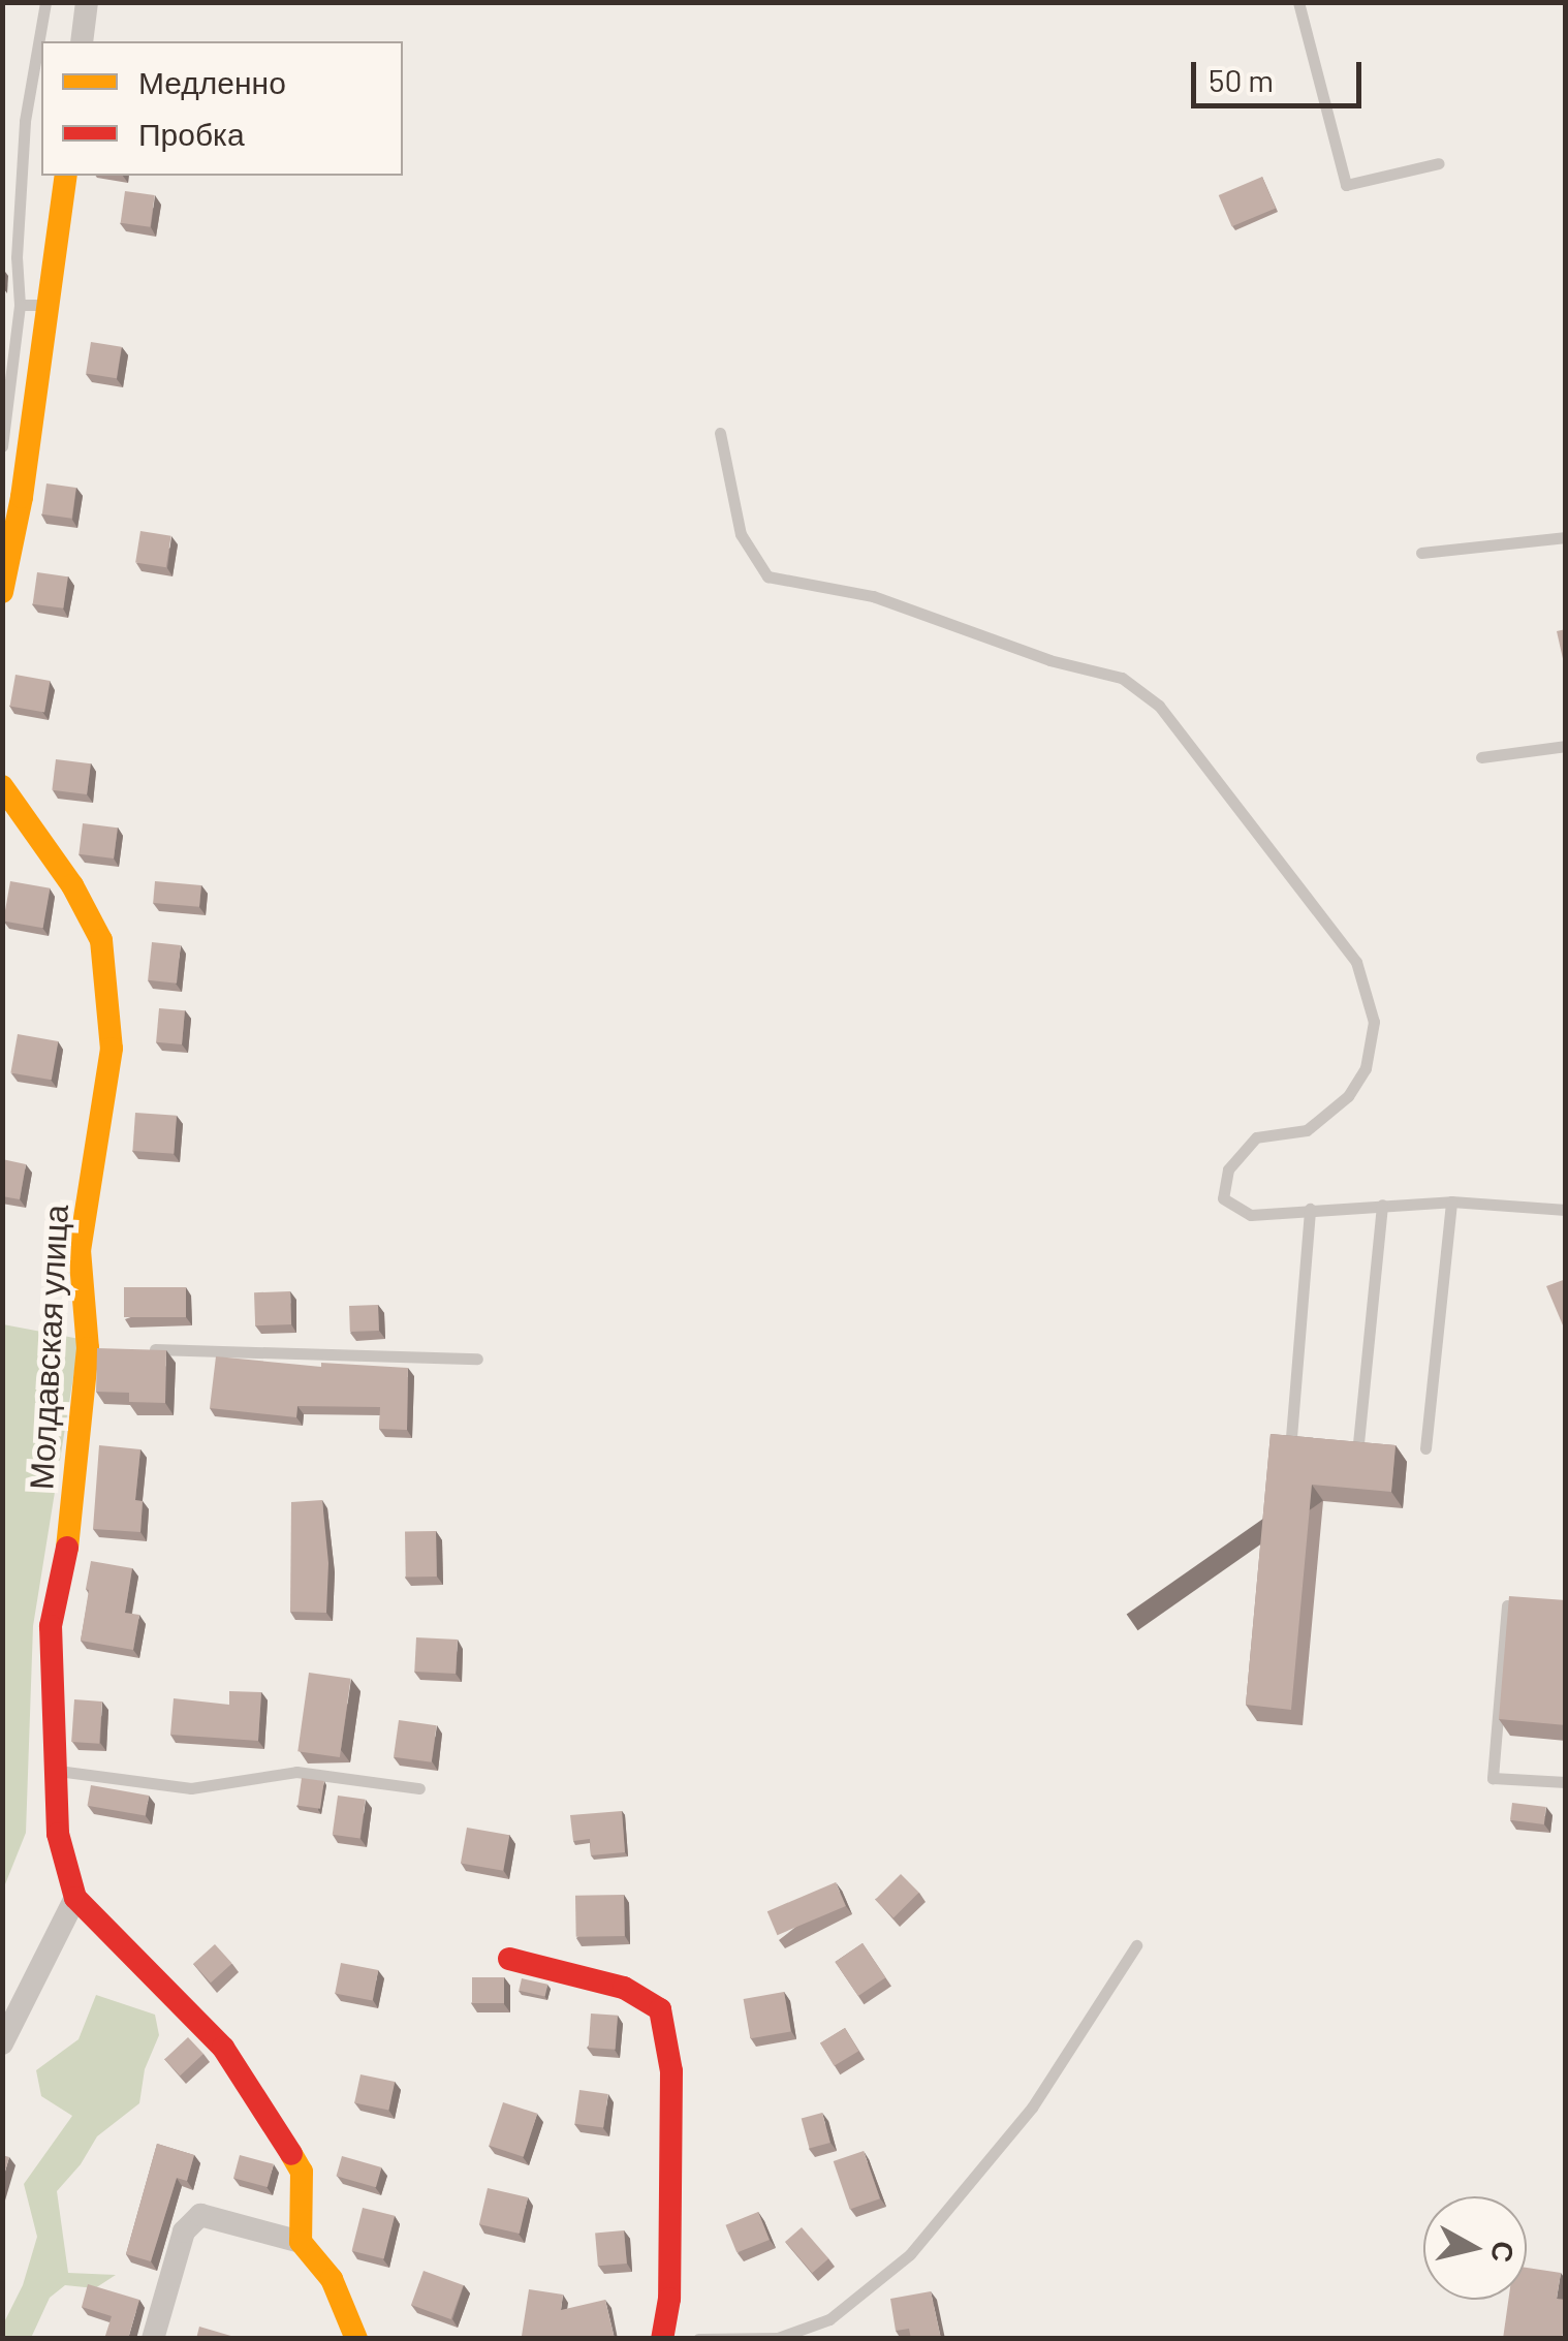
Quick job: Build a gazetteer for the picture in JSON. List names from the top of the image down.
{
  "streets": {
    "street": ["Молдавская улица"]
  },
  "legend": ["Медленно", "Пробка"],
  "scale_bar": "50 m",
  "north": "right"
}
